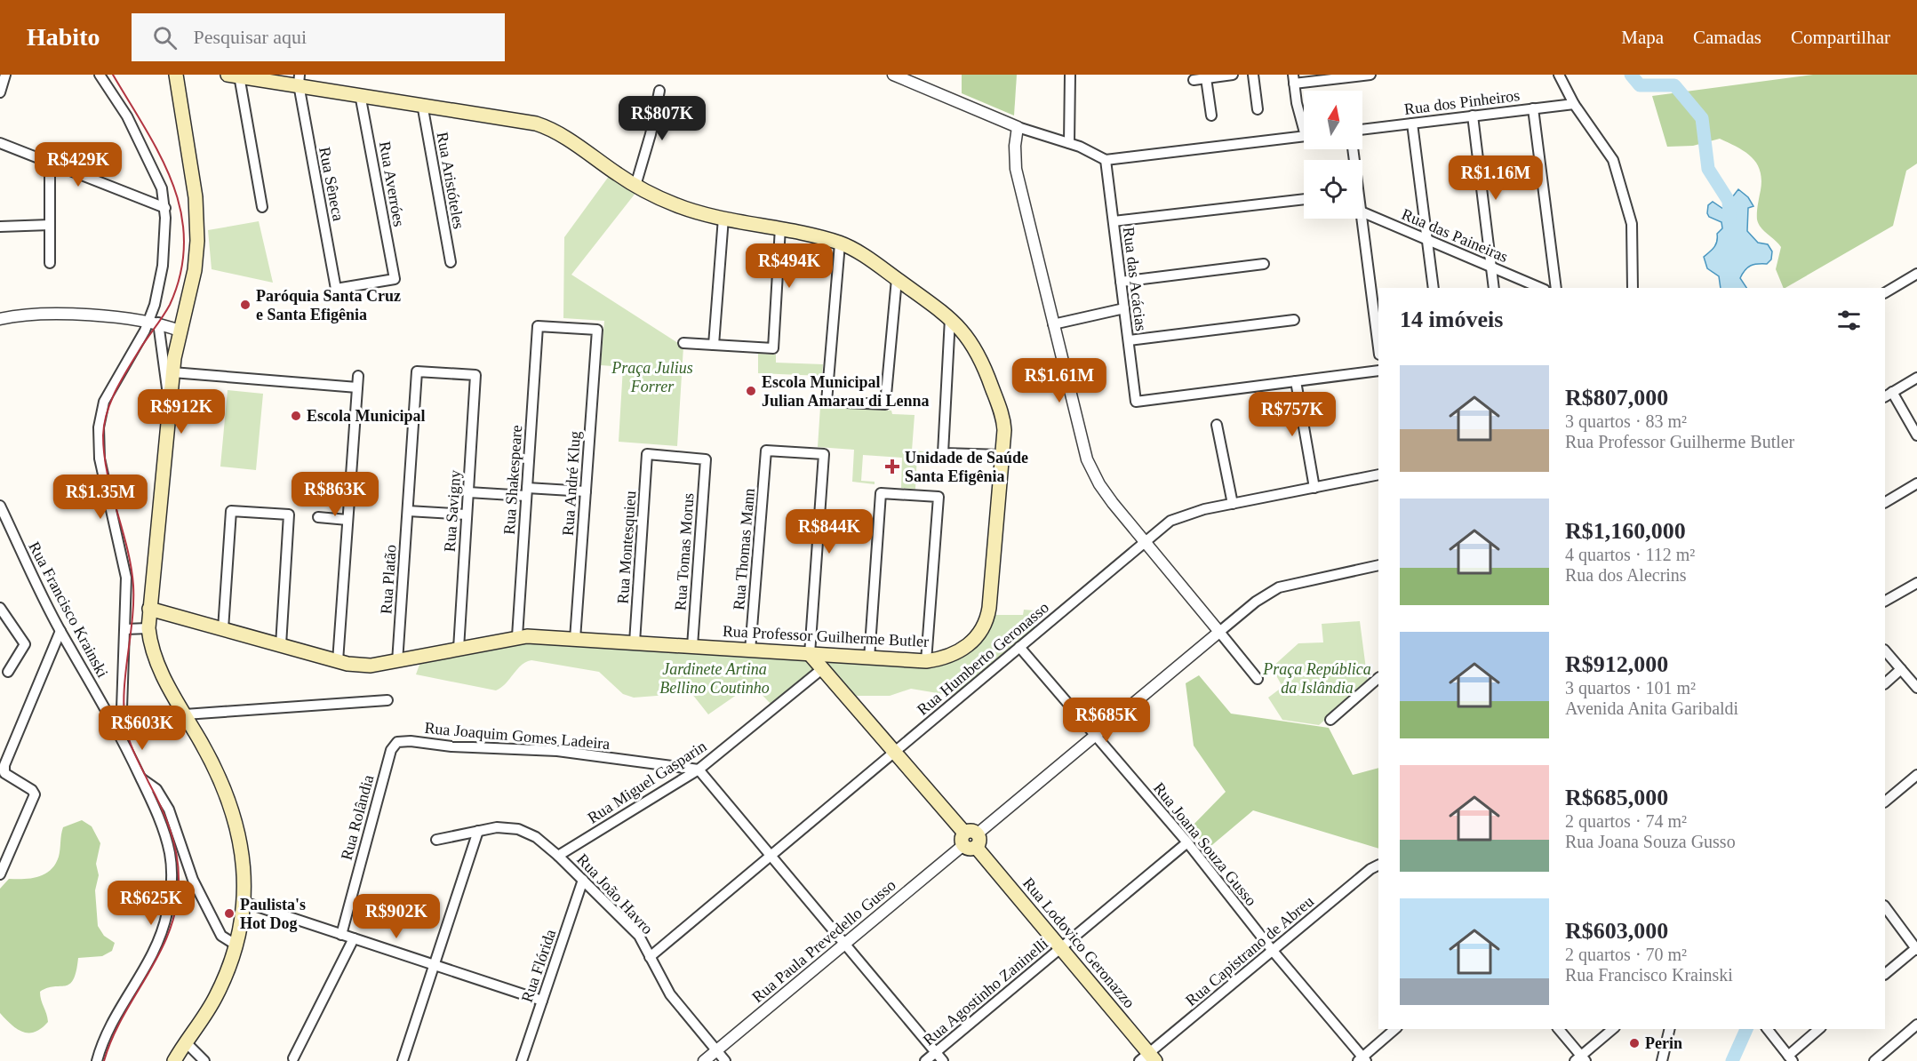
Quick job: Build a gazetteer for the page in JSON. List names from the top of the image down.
{
  "streets": {
    "main road": ["Rua Professor Guilherme Butler", "Rua Lodovico Geronazzo"],
    "street": [
      "Rua dos Pinheiros",
      "Rua Aristóteles",
      "Rua Sêneca",
      "Rua Averróes",
      "Rua das Paineiras",
      "Rua das Acácias",
      "Rua Shakespeare",
      "Rua André Klug",
      "Rua Savigny",
      "Rua Montesquieu",
      "Rua Thomas Mann",
      "Rua Tomas Morus",
      "Rua Platão",
      "Rua Francisco Krainski",
      "Rua Humberto Geronasso",
      "Rua Joaquim Gomes Ladeira",
      "Rua Miguel Gasparin",
      "Rua Rolândia",
      "Rua Joana Souza Gusso",
      "Rua João Havro",
      "Rua Paula Prevedello Gusso",
      "Rua Capistrano de Abreu",
      "Rua Flórida",
      "Rua Agostinho Zaninelli"
    ]
  },
  "crossings": [
    ["Rua Aristóteles", "Rua Professor Guilherme Butler"],
    ["Rua Sêneca", "Rua Averróes"],
    ["Rua Sêneca", "Rua Professor Guilherme Butler"],
    ["Rua Averróes", "Rua Professor Guilherme Butler"],
    ["Rua Shakespeare", "Rua André Klug"],
    ["Rua Shakespeare", "Rua Professor Guilherme Butler"],
    ["Rua André Klug", "Rua Professor Guilherme Butler"],
    ["Rua Savigny", "Rua Platão"],
    ["Rua Savigny", "Rua Professor Guilherme Butler"],
    ["Rua Montesquieu", "Rua Tomas Morus"],
    ["Rua Montesquieu", "Rua Professor Guilherme Butler"],
    ["Rua Thomas Mann", "Rua Professor Guilherme Butler"],
    ["Rua Thomas Mann", "Rua Lodovico Geronazzo"],
    ["Rua Tomas Morus", "Rua Professor Guilherme Butler"],
    ["Rua Platão", "Rua Professor Guilherme Butler"],
    ["Rua Professor Guilherme Butler", "Rua Lodovico Geronazzo"],
    ["Rua Humberto Geronasso", "Rua Joana Souza Gusso"],
    ["Rua Humberto Geronasso", "Rua João Havro"],
    ["Rua Humberto Geronasso", "Rua Lodovico Geronazzo"],
    ["Rua Joaquim Gomes Ladeira", "Rua Miguel Gasparin"],
    ["Rua Joaquim Gomes Ladeira", "Rua Rolândia"],
    ["Rua Miguel Gasparin", "Rua João Havro"],
    ["Rua Miguel Gasparin", "Rua Lodovico Geronazzo"],
    ["Rua Joana Souza Gusso", "Rua Paula Prevedello Gusso"],
    ["Rua Joana Souza Gusso", "Rua Capistrano de Abreu"],
    ["Rua Joana Souza Gusso", "Rua Agostinho Zaninelli"],
    ["Rua João Havro", "Rua Paula Prevedello Gusso"],
    ["Rua João Havro", "Rua Flórida"],
    ["Rua Paula Prevedello Gusso", "Rua Lodovico Geronazzo"],
    ["Rua Lodovico Geronazzo", "Rua Capistrano de Abreu"],
    ["Rua Lodovico Geronazzo", "Rua Agostinho Zaninelli"]
  ],
  "parks": ["Praça Julius Forrer", "Jardinete Artina Bellino Coutinho", "Praça República da Islândia"],
  "places": {
    "other": [
      "Paróquia Santa Cruz e Santa Efigênia",
      "Escola Municipal Julian Amarau di Lenna",
      "Escola Municipal",
      "Paulista's Hot Dog",
      "Perin"
    ],
    "health": ["Unidade de Saúde Santa Efigênia"]
  },
  "north": "top",
  "page": {
    "header": "Habito",
    "search": "Pesquisar aqui",
    "nav": ["Mapa", "Camadas", "Compartilhar"],
    "price": [
      "R$807K",
      "R$429K",
      "R$1.16M",
      "R$494K",
      "R$1.61M",
      "R$912K",
      "R$757K",
      "R$863K",
      "R$1.35M",
      "R$844K",
      "R$685K",
      "R$603K",
      "R$625K",
      "R$902K"
    ],
    "heading": "14 imóveis",
    "list": [
      {
        "name": "R$807,000",
        "note": "3 quartos · 83 m² · Rua Professor Guilherme Butler"
      },
      {
        "name": "R$1,160,000",
        "note": "4 quartos · 112 m² · Rua dos Alecrins"
      },
      {
        "name": "R$912,000",
        "note": "3 quartos · 101 m² · Avenida Anita Garibaldi"
      },
      {
        "name": "R$685,000",
        "note": "2 quartos · 74 m² · Rua Joana Souza Gusso"
      },
      {
        "name": "R$603,000",
        "note": "2 quartos · 70 m² · Rua Francisco Krainski"
      }
    ]
  }
}
